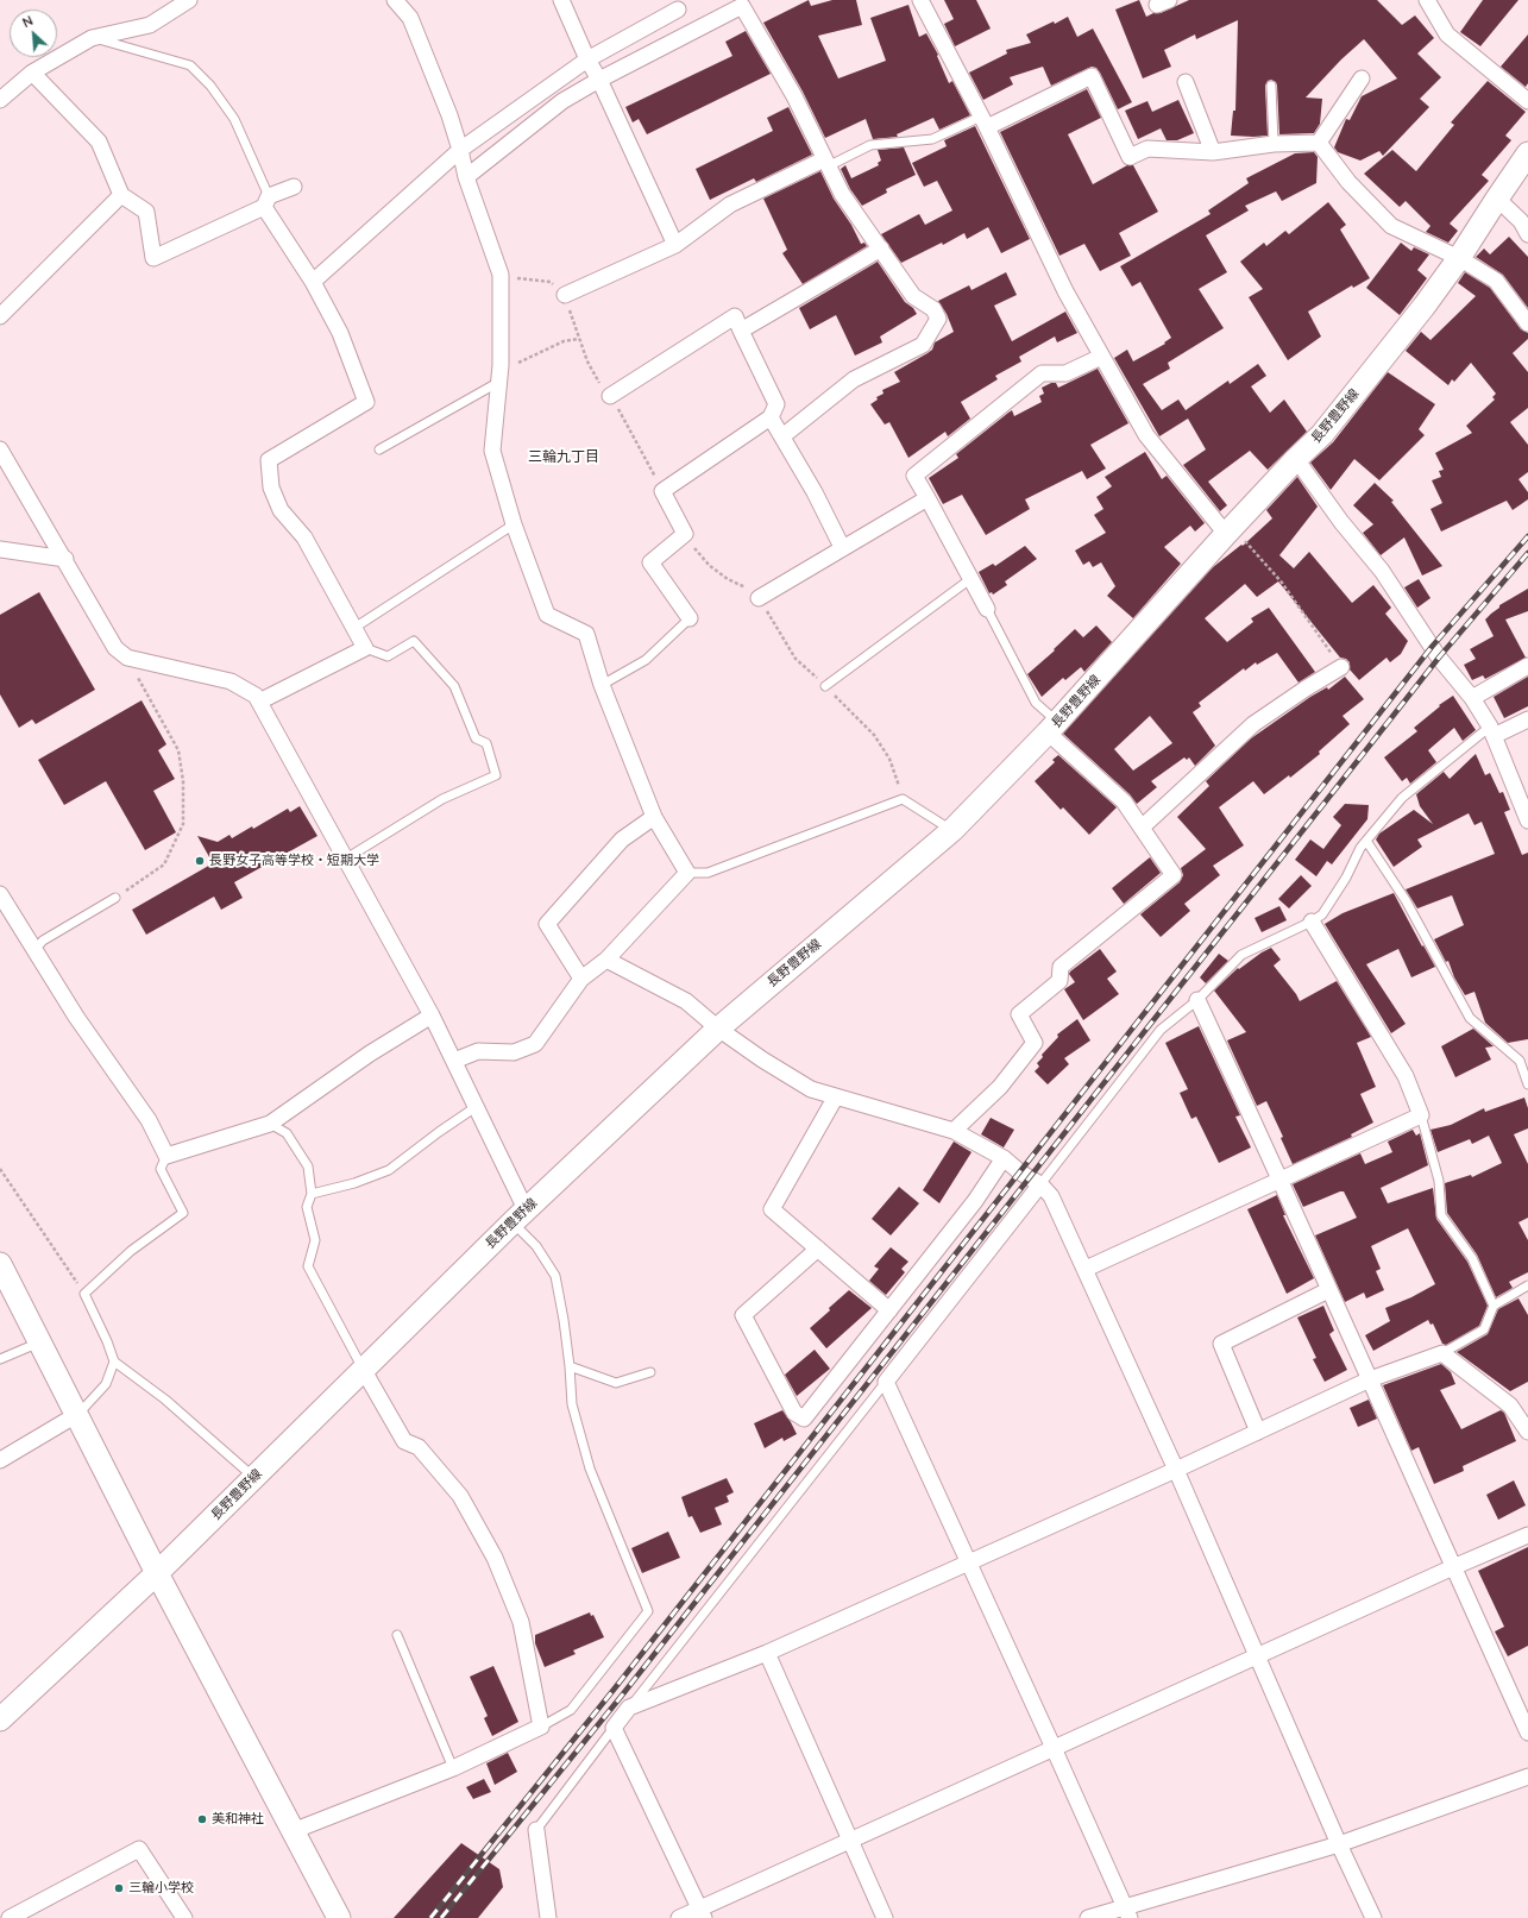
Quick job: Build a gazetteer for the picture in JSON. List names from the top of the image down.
{
  "streets": {
    "main road": ["長野豊野線"]
  },
  "districts": ["三輪九丁目"],
  "places": ["長野女子高等学校・短期大学", "美和神社", "三輪小学校"],
  "north": "top left"
}
